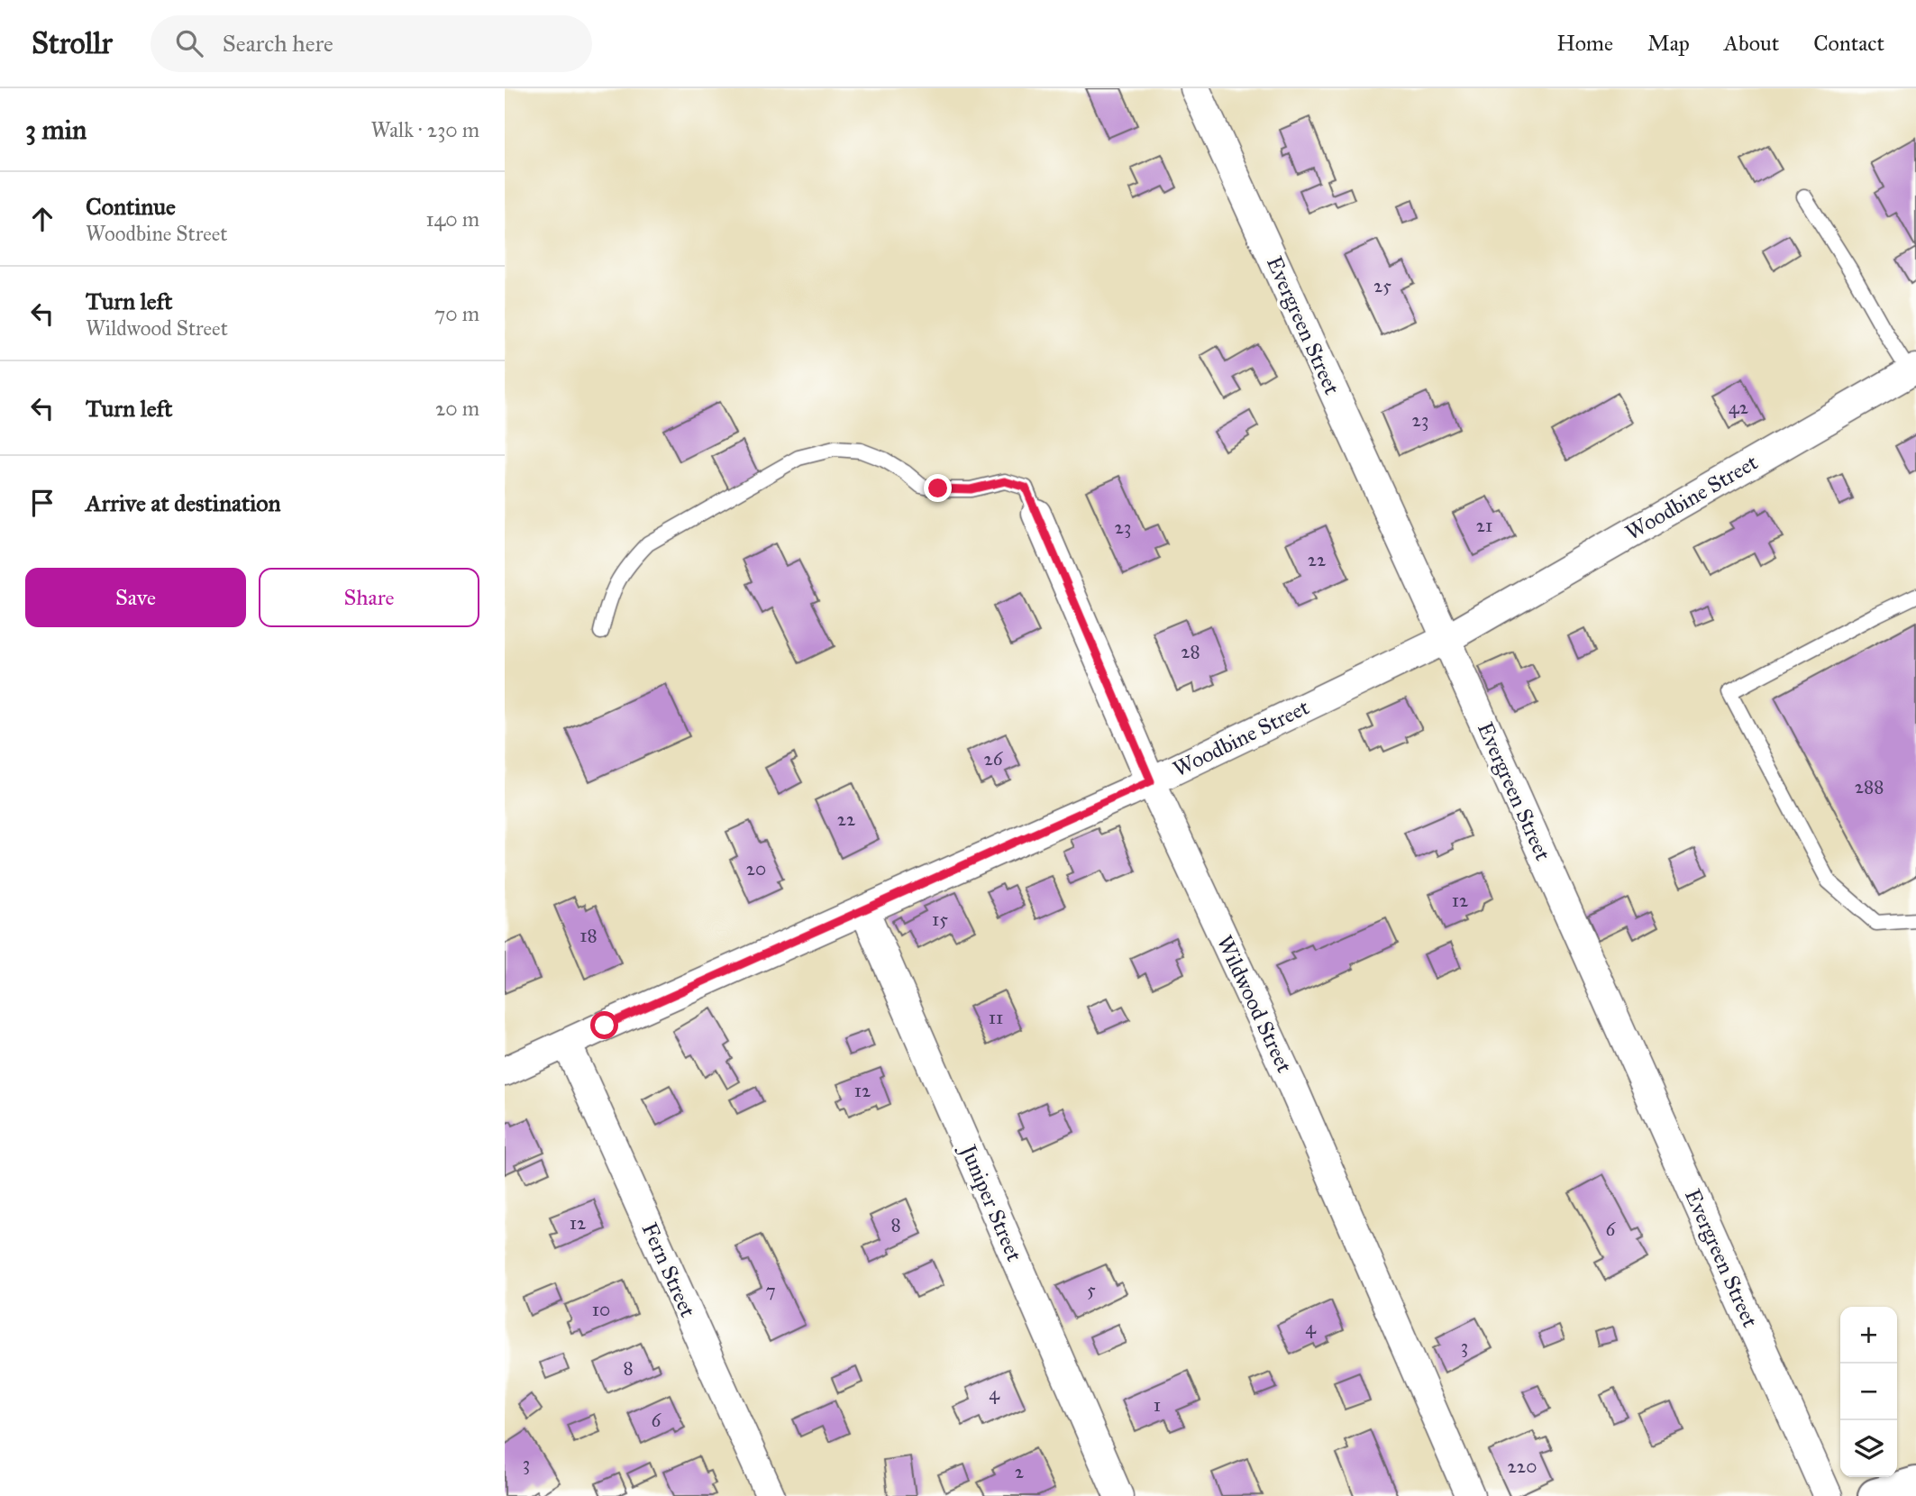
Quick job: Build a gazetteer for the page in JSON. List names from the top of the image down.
{
  "streets": {
    "street": [
      "Evergreen Street",
      "Woodbine Street",
      "Wildwood Street",
      "Juniper Street",
      "Fern Street"
    ]
  },
  "crossings": [
    ["Evergreen Street", "Woodbine Street"],
    ["Woodbine Street", "Wildwood Street"],
    ["Woodbine Street", "Juniper Street"],
    ["Woodbine Street", "Fern Street"]
  ],
  "house_numbers": [
    "25",
    "42",
    "23",
    "21",
    "23",
    "22",
    "28",
    "26",
    "288",
    "22",
    "20",
    "12",
    "15",
    "18",
    "11",
    "12",
    "12",
    "8",
    "6",
    "5",
    "7",
    "10",
    "4",
    "3",
    "8",
    "4",
    "1",
    "6",
    "3",
    "220",
    "2"
  ],
  "page": {
    "header": "Strollr",
    "search": "Search here",
    "nav": [
      "Home",
      "Map",
      "About",
      "Contact"
    ],
    "heading": ["3 min", "Walk · 230 m"],
    "list": [
      ["Continue", "Woodbine Street", "140 m"],
      ["Turn left", "Wildwood Street", "70 m"],
      ["Turn left", "20 m"],
      "Arrive at destination"
    ],
    "buttons": ["Save", "Share"],
    "map_buttons": ["+", "−"]
  }
}
